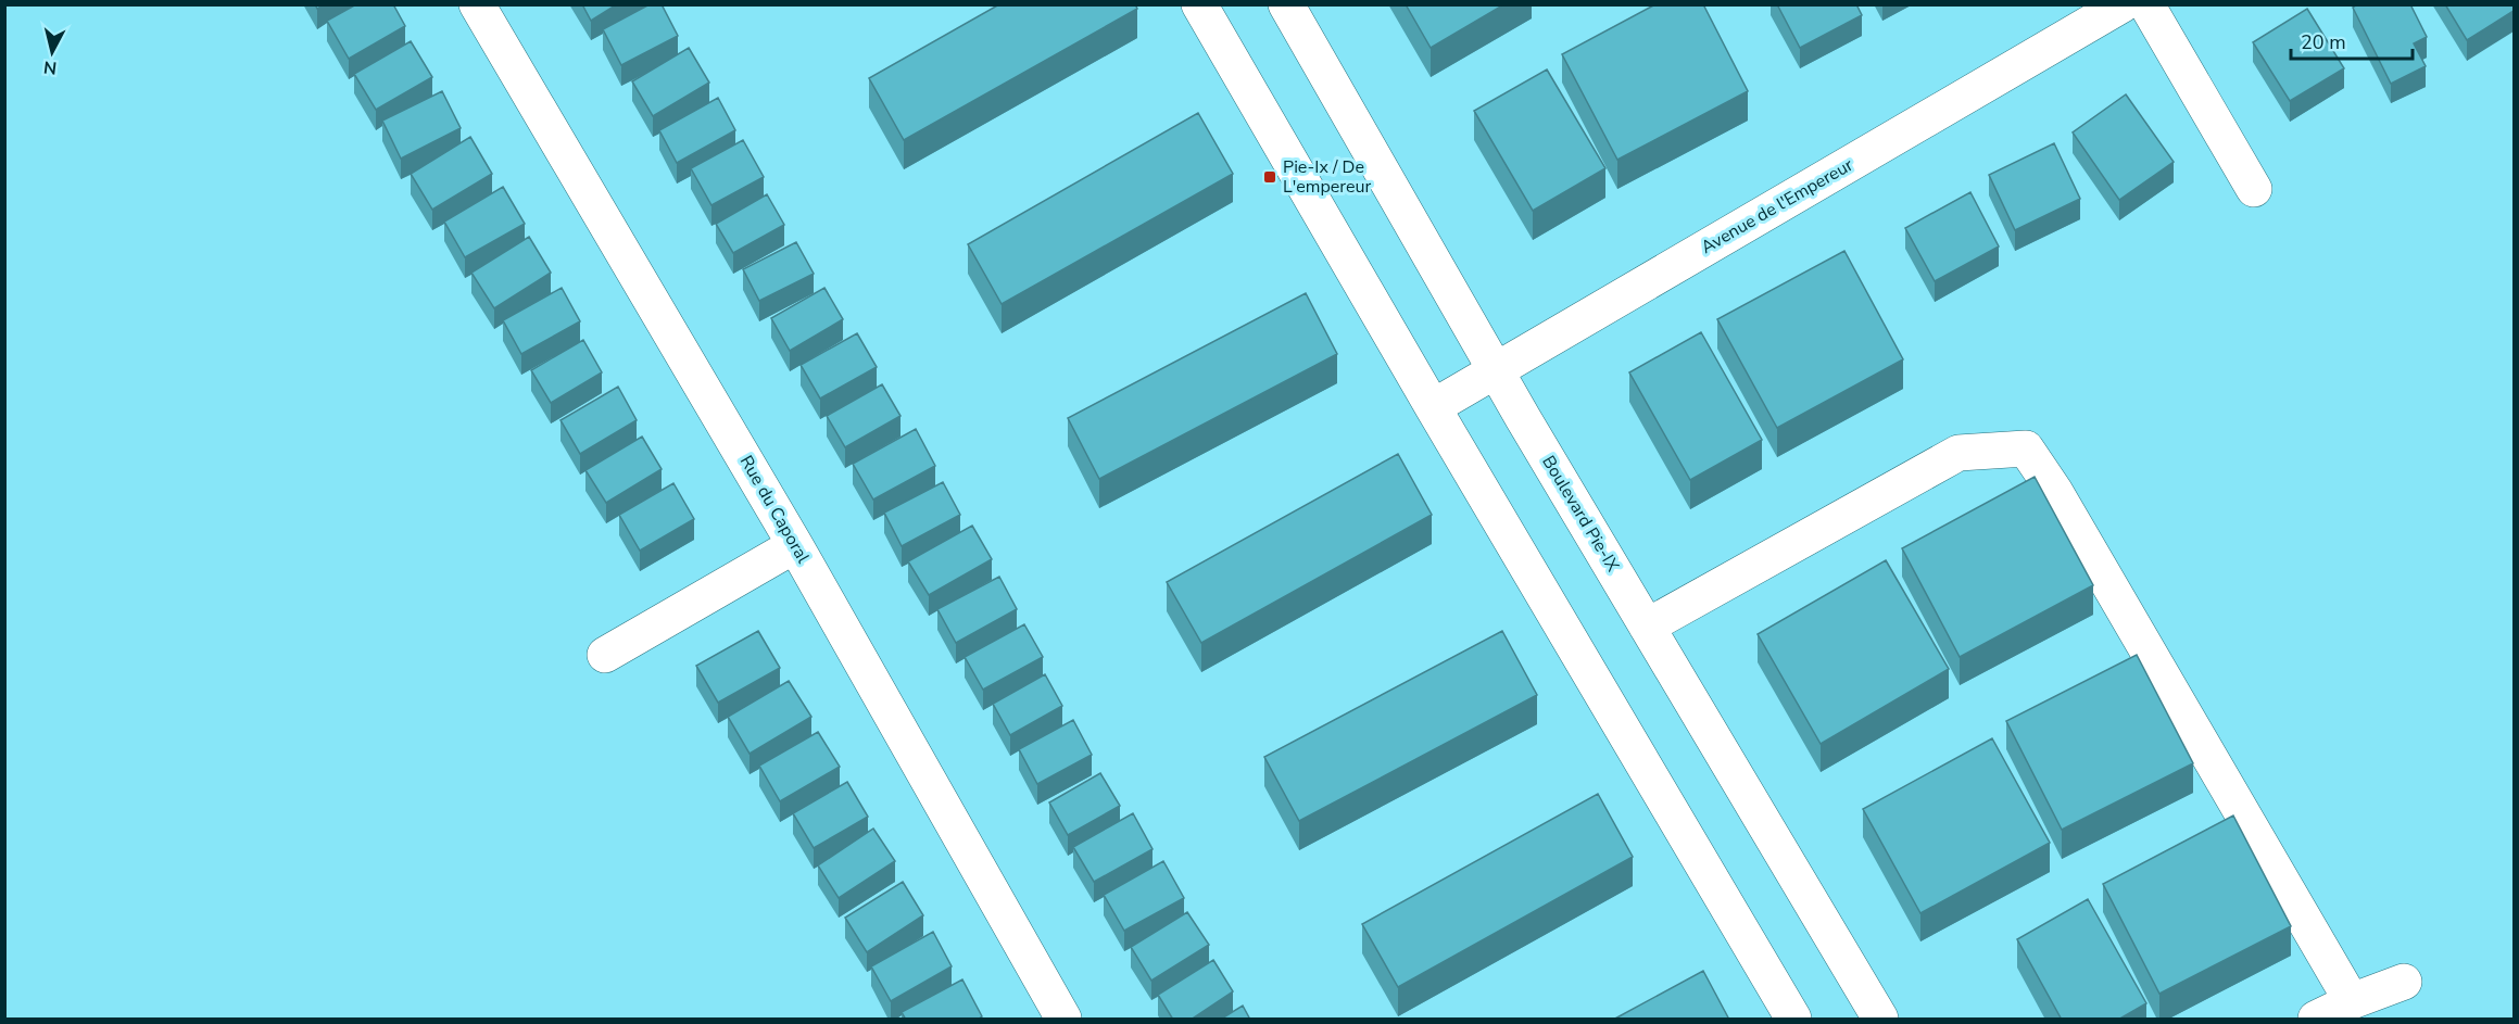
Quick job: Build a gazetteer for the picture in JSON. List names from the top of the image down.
{
  "streets": {
    "street": ["Avenue de l'Empereur", "Rue du Caporal", "Boulevard Pie-IX"]
  },
  "crossings": [
    ["Avenue de l'Empereur", "Boulevard Pie-IX"]
  ],
  "places": {
    "transit": ["Pie-Ix / De L'empereur"]
  },
  "scale_bar": "20 m",
  "north": "bottom"
}
